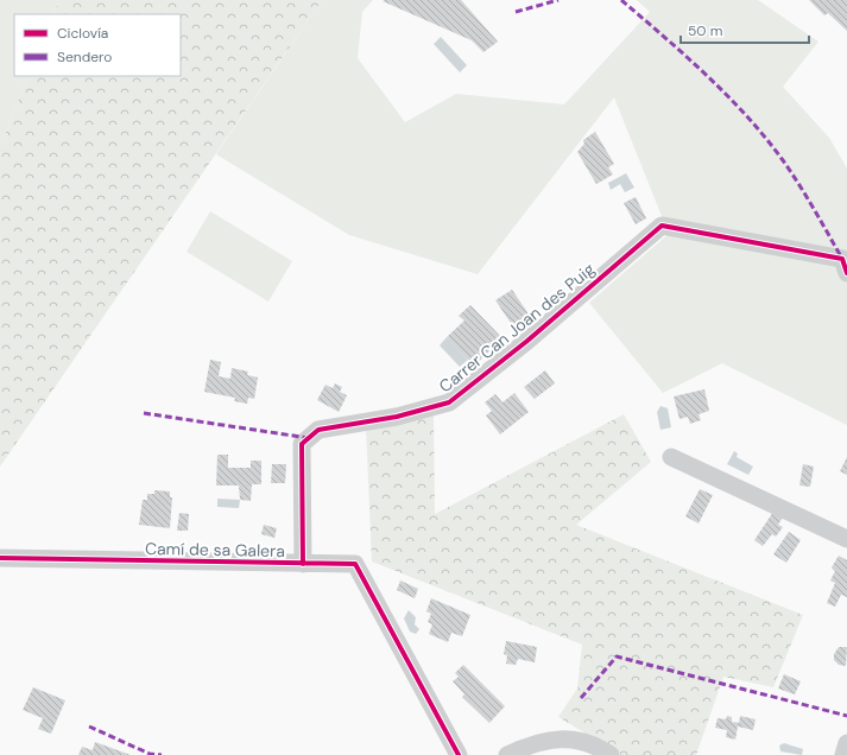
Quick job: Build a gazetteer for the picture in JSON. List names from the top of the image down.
{
  "streets": {
    "street": ["Carrer Can Joan des Puig", "Camí de sa Galera"]
  },
  "crossings": [
    ["Carrer Can Joan des Puig", "Camí de sa Galera"]
  ],
  "legend": ["Ciclovía", "Sendero"],
  "scale_bar": "50 m"
}
